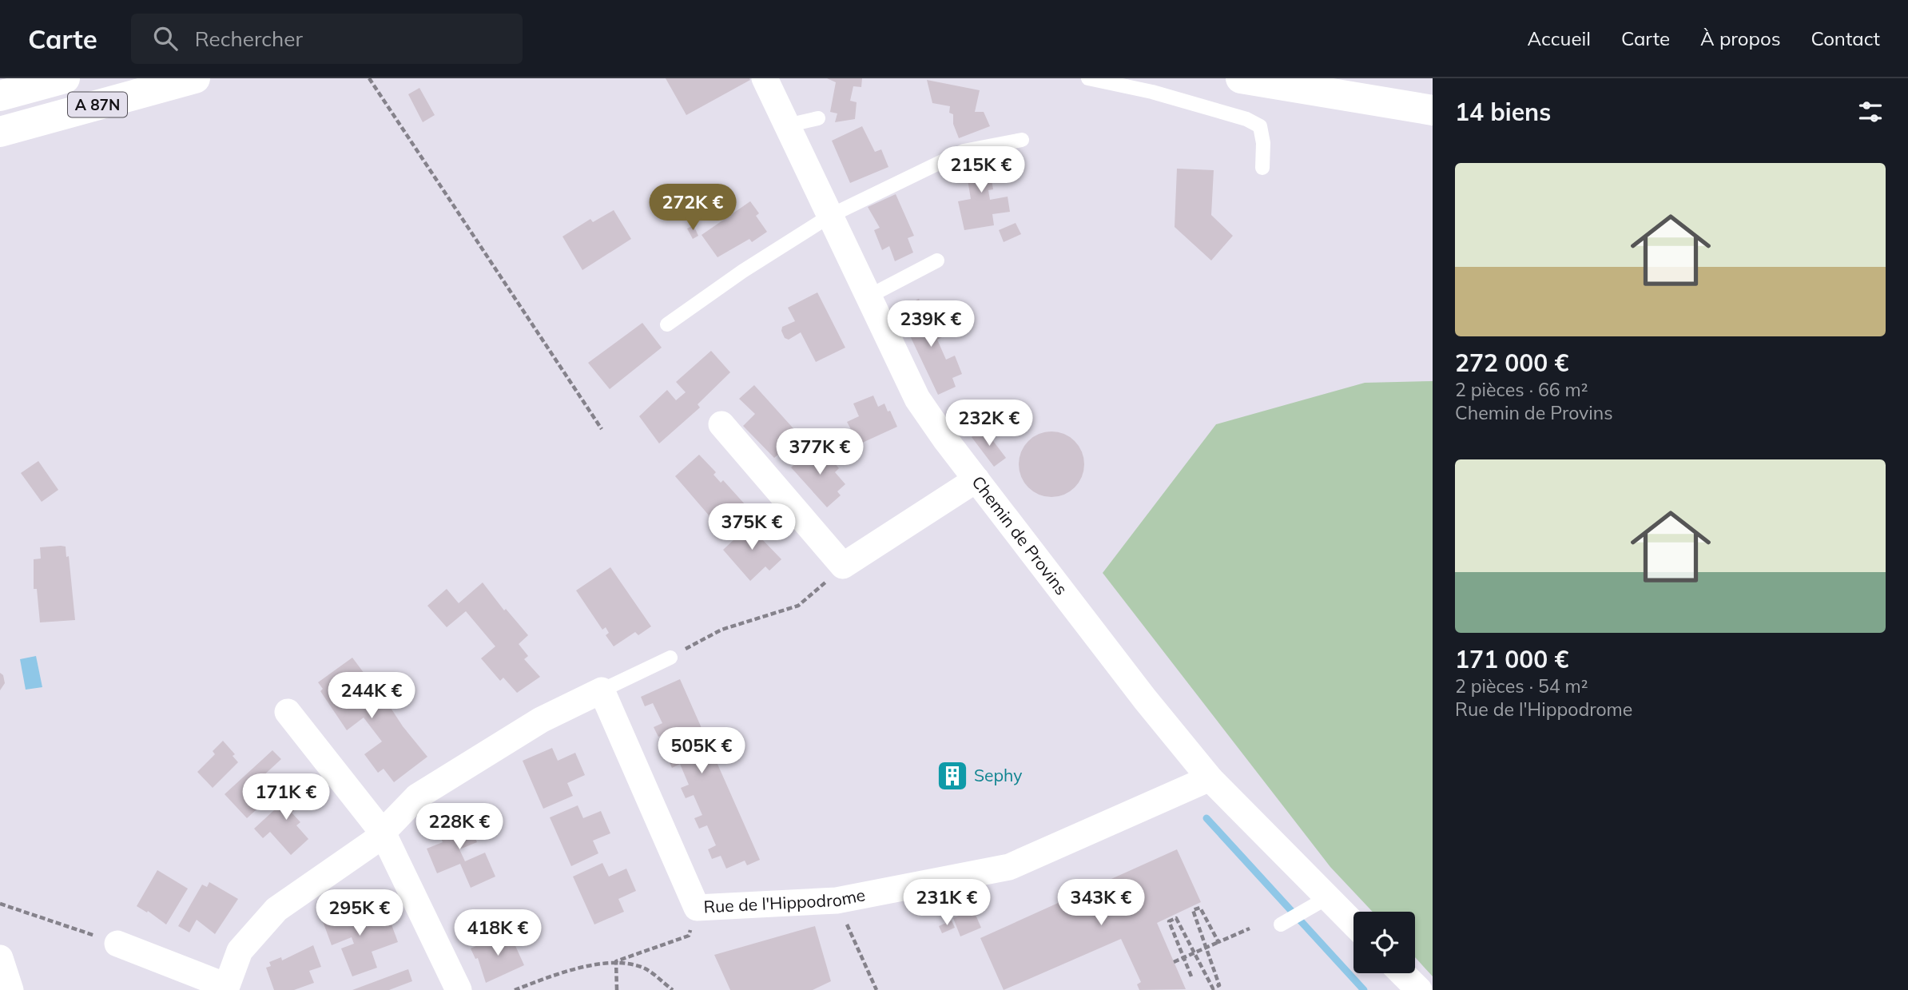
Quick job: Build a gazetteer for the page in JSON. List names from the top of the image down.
{
  "streets": {
    "highway": ["A 87N"],
    "street": ["Chemin de Provins", "Rue de l'Hippodrome"]
  },
  "crossings": [
    ["Chemin de Provins", "Rue de l'Hippodrome"]
  ],
  "places": {
    "building": ["Sephy"]
  },
  "page": {
    "header": "Carte",
    "search": "Rechercher",
    "nav": [
      "Accueil",
      "Carte",
      "À propos",
      "Contact"
    ],
    "heading": "14 biens",
    "list": [
      {
        "name": "272 000 €",
        "note": "2 pièces · 66 m² · Chemin de Provins"
      },
      {
        "name": "171 000 €",
        "note": "2 pièces · 54 m² · Rue de l'Hippodrome"
      }
    ],
    "price": [
      "215K €",
      "272K €",
      "239K €",
      "232K €",
      "377K €",
      "375K €",
      "244K €",
      "505K €",
      "171K €",
      "228K €",
      "231K €",
      "343K €",
      "295K €",
      "418K €"
    ]
  }
}
